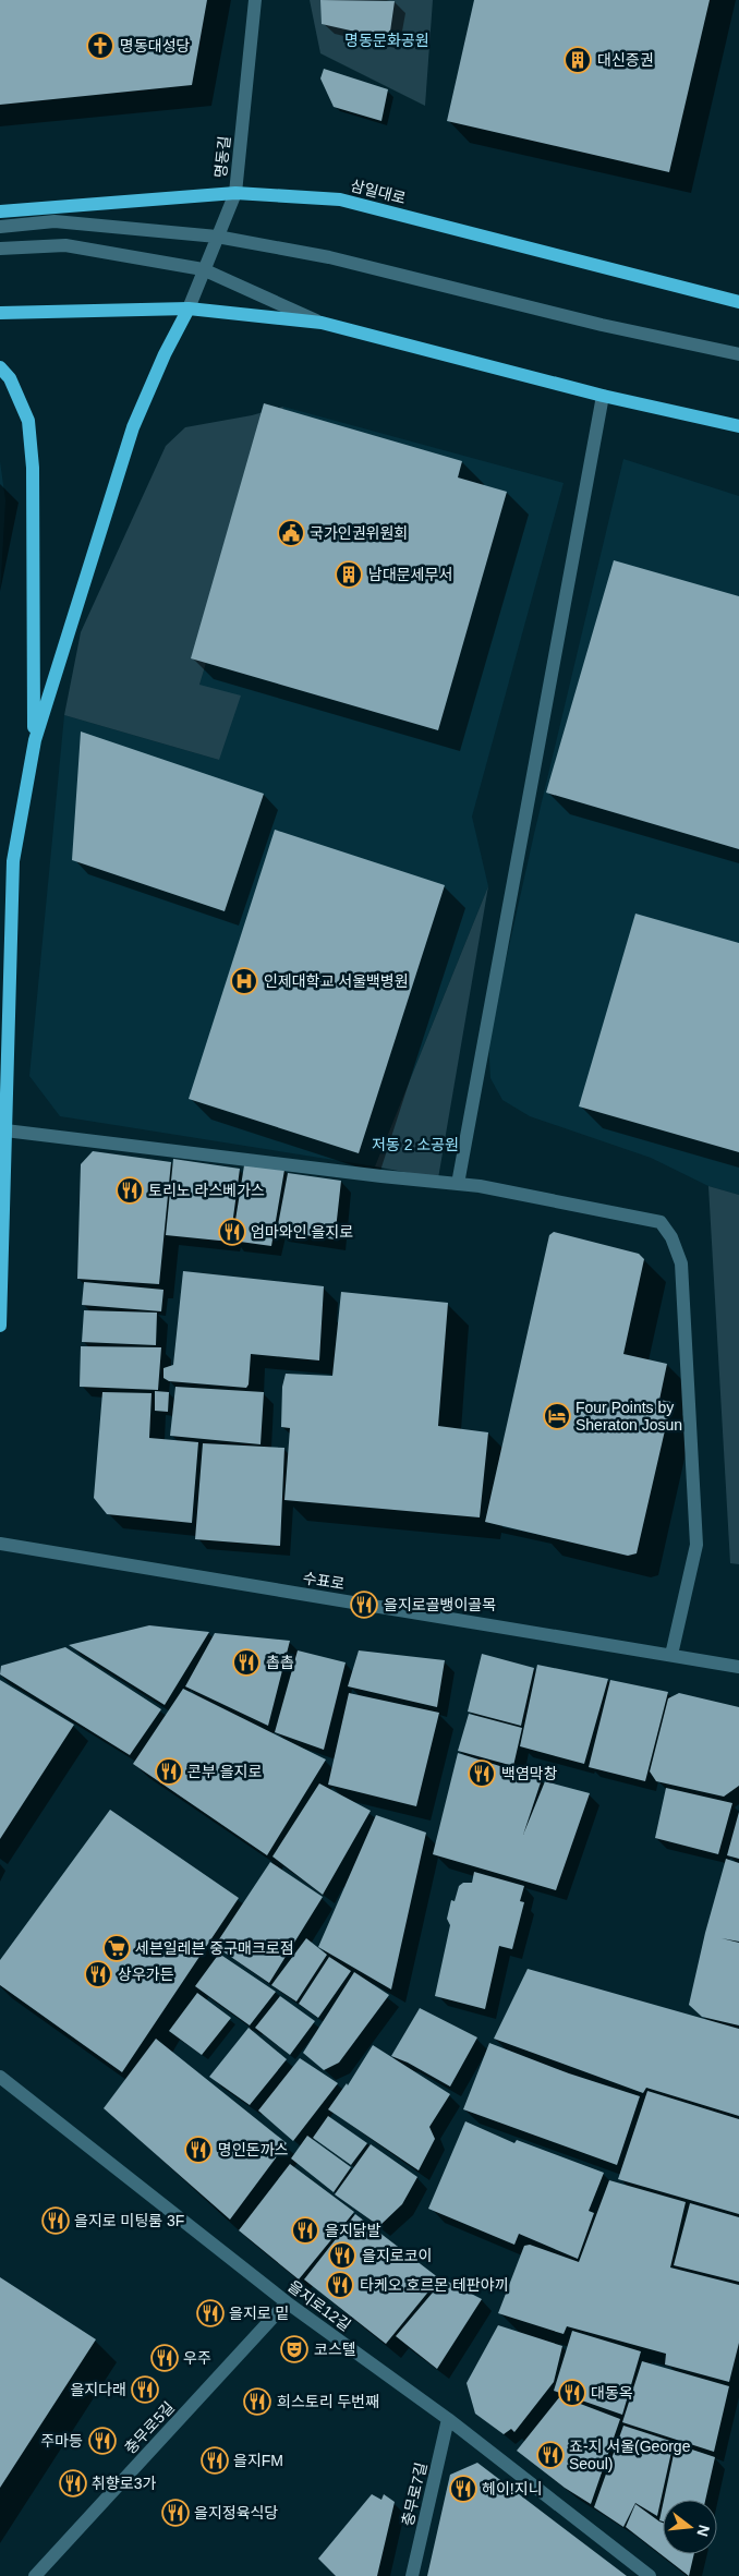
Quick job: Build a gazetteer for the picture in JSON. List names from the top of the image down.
{
  "streets": {
    "main road": ["삼일대로"],
    "street": [
      "명동길",
      "수표로",
      "을지로12길",
      "충무로5길",
      "충무로7길"
    ]
  },
  "crossings": [
    ["명동길", "삼일대로"],
    ["을지로12길", "충무로5길"],
    ["을지로12길", "충무로7길"]
  ],
  "parks": ["명동문화공원", "저동 2 소공원"],
  "places": {
    "church": ["명동대성당"],
    "building": ["대신증권", "남대문세무서"],
    "public building": ["국가인권위원회"],
    "hospital": ["인제대학교 서울백병원"],
    "restaurant": [
      "토리노 라스베가스",
      "엄마와인 을지로",
      "을지로골뱅이골목",
      "촙촙",
      "콘부 을지로",
      "백염막창",
      "상우가든",
      "명인돈까스",
      "을지로 미팅룸 3F",
      "을지닭발",
      "을지로코이",
      "타케오 호르몬 테판야끼",
      "을지로 밑",
      "우주",
      "을지다래",
      "대동옥",
      "희스토리 두번째",
      "주마등",
      "죠-지 서울(George Seoul)",
      "을지FM",
      "취향로3가",
      "헤이!지니",
      "을지정육식당"
    ],
    "hotel": ["Four Points by Sheraton Josun"],
    "supermarket": ["세븐일레븐 중구매크로점"],
    "theatre": ["코스텔"]
  },
  "north": "right"
}
